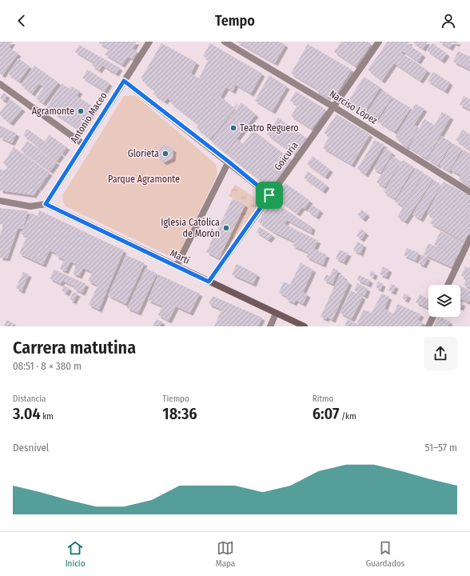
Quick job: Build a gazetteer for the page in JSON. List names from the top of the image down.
{
  "streets": {
    "main road": ["Martí"],
    "street": ["Narciso López", "Antonio Maceo", "Goicuría"]
  },
  "crossings": [
    ["Narciso López", "Goicuría"],
    ["Antonio Maceo", "Martí"],
    ["Goicuría", "Martí"]
  ],
  "parks": ["Parque Agramonte"],
  "places": [
    "Agramonte",
    "Teatro Reguero",
    "Glorieta",
    "Iglesia Católica de Morón"
  ],
  "page": {
    "header": "Tempo",
    "heading": ["Carrera matutina", "08:51 · 8 × 380 m"],
    "stats": [
      ["Distancia", "3.04 km"],
      ["Tiempo", "18:36"],
      ["Ritmo", "6:07 /km"]
    ],
    "chart": ["Desnivel", "51–57 m"],
    "tabs": ["Inicio", "Mapa", "Guardados"]
  }
}
